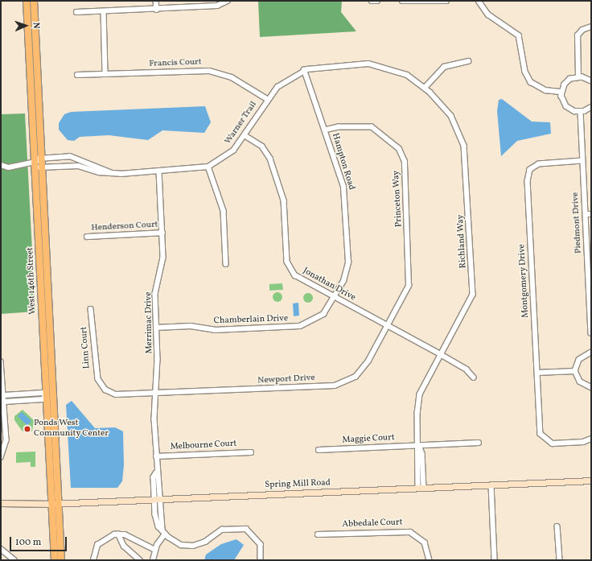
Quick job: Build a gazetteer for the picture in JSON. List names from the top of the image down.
{
  "streets": {
    "main road": ["West 146th Street"],
    "street": [
      "Francis Court",
      "Warner Trail",
      "Hampton Road",
      "Princeton Way",
      "Piedmont Drive",
      "Henderson Court",
      "Richland Way",
      "Montgomery Drive",
      "Jonathan Drive",
      "Chamberlain Drive",
      "Merrimac Drive",
      "Linn Court",
      "Newport Drive",
      "Maggie Court",
      "Melbourne Court",
      "Spring Mill Road",
      "Abbedale Court"
    ]
  },
  "crossings": [
    ["Francis Court", "Warner Trail"],
    ["Warner Trail", "Hampton Road"],
    ["Warner Trail", "Richland Way"],
    ["Warner Trail", "West 146th Street"],
    ["Warner Trail", "Jonathan Drive"],
    ["Warner Trail", "Merrimac Drive"],
    ["Hampton Road", "Princeton Way"],
    ["Hampton Road", "Jonathan Drive"],
    ["Hampton Road", "Chamberlain Drive"],
    ["Princeton Way", "Jonathan Drive"],
    ["Princeton Way", "Newport Drive"],
    ["Piedmont Drive", "Montgomery Drive"],
    ["Henderson Court", "Merrimac Drive"],
    ["Richland Way", "Jonathan Drive"],
    ["Richland Way", "Maggie Court"],
    ["Richland Way", "Spring Mill Road"],
    ["West 146th Street", "Spring Mill Road"],
    ["Jonathan Drive", "Chamberlain Drive"],
    ["Jonathan Drive", "Newport Drive"],
    ["Chamberlain Drive", "Merrimac Drive"],
    ["Merrimac Drive", "Linn Court"],
    ["Merrimac Drive", "Newport Drive"],
    ["Merrimac Drive", "Melbourne Court"],
    ["Merrimac Drive", "Spring Mill Road"],
    ["Linn Court", "Newport Drive"]
  ],
  "places": ["Ponds West Community Center"],
  "scale_bar": "100 m",
  "north": "right"
}
